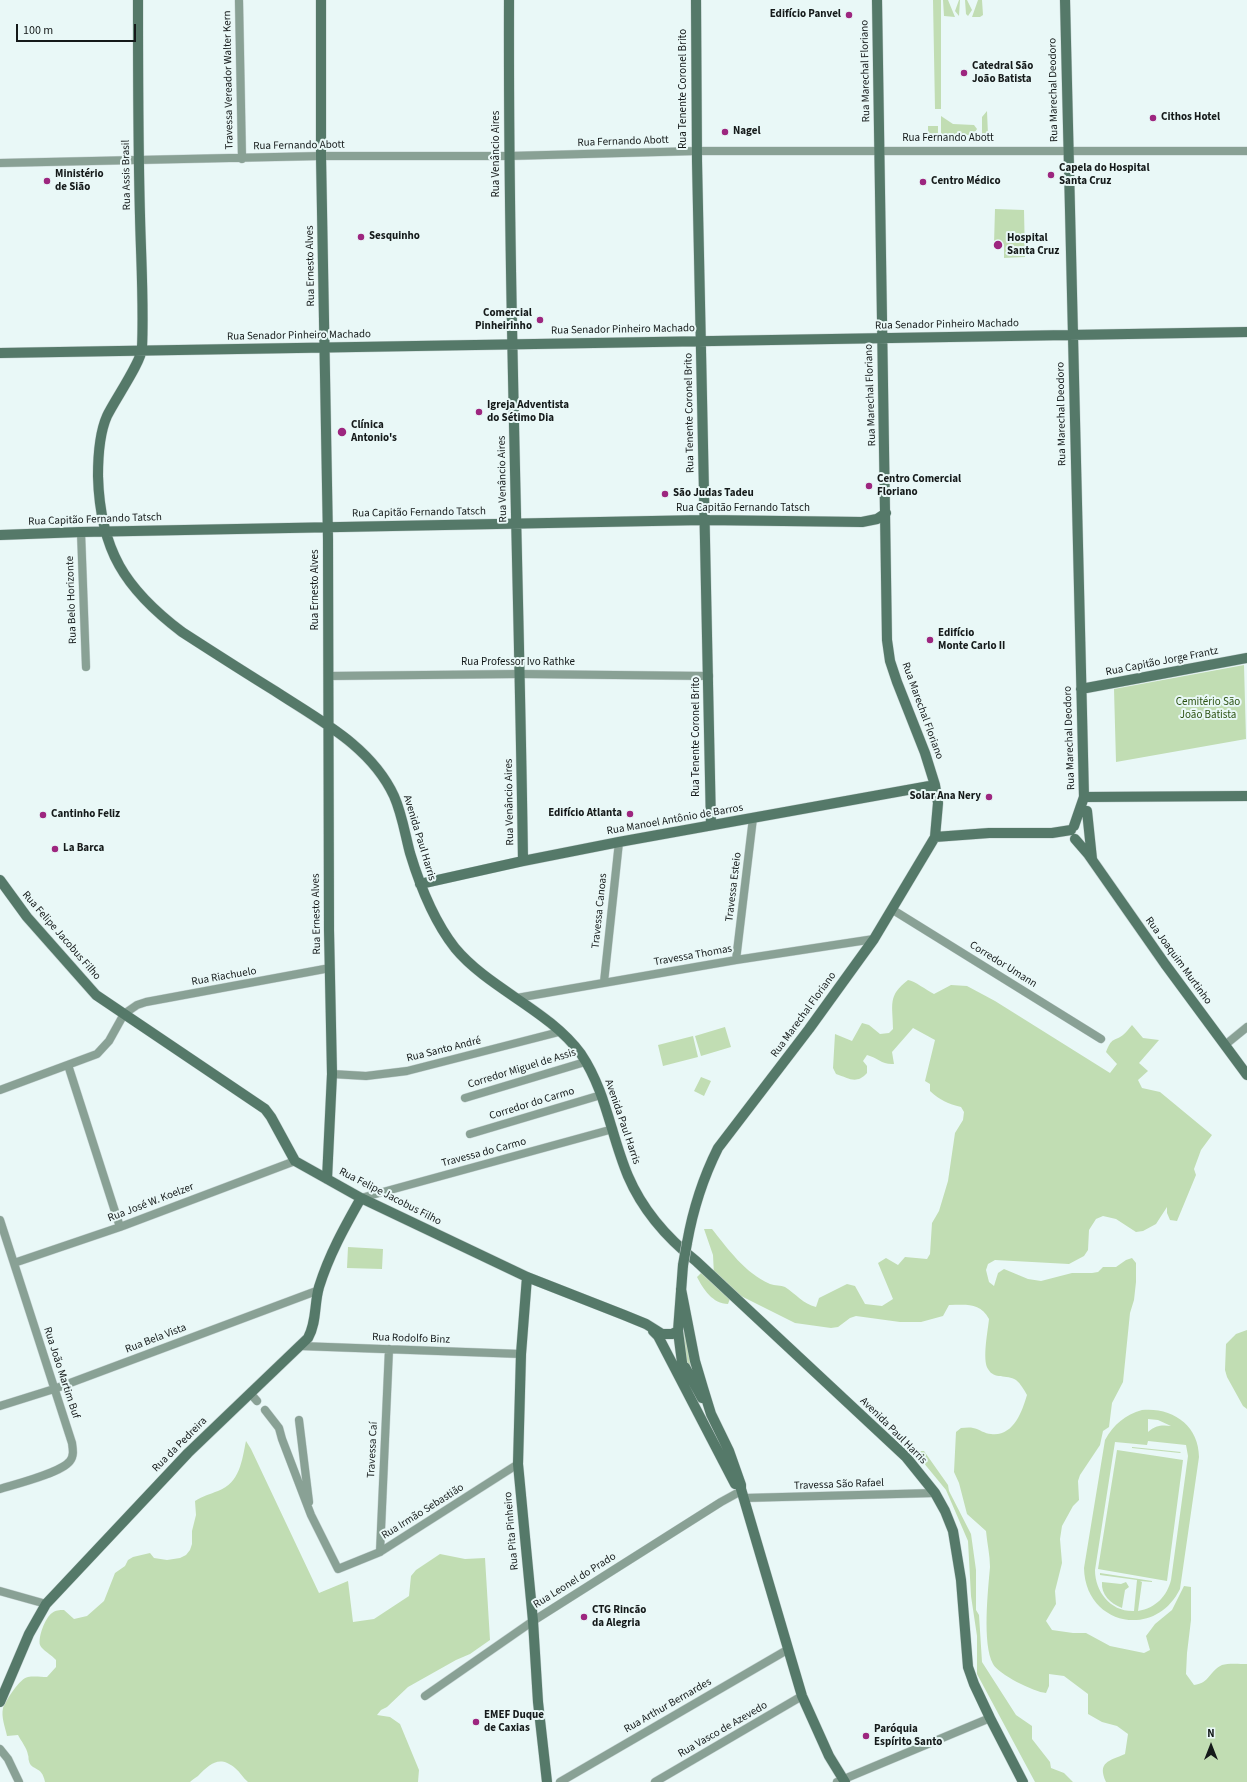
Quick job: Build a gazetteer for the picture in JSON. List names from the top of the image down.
{
  "streets": {
    "main road": [
      "Rua Marechal Floriano",
      "Rua Tenente Coronel Brito",
      "Rua Marechal Deodoro",
      "Rua Venâncio Aires",
      "Rua Assis Brasil",
      "Rua Ernesto Alves",
      "Rua Senador Pinheiro Machado",
      "Rua Capitão Fernando Tatsch",
      "Rua Capitão Jorge Frantz",
      "Rua Manoel Antônio de Barros",
      "Avenida Paul Harris",
      "Rua Felipe Jacobus Filho",
      "Rua Joaquim Murtinho",
      "Rua da Pedreira",
      "Rua Pita Pinheiro"
    ],
    "street": [
      "Travessa Vereador Walter Kern",
      "Rua Fernando Abott",
      "Rua Belo Horizonte",
      "Rua Professor Ivo Rathke",
      "Travessa Esteio",
      "Travessa Canoas",
      "Travessa Thomas",
      "Corredor Umann",
      "Rua Riachuelo",
      "Rua Santo André",
      "Corredor Miguel de Assis",
      "Corredor do Carmo",
      "Travessa do Carmo",
      "Rua José W. Koelzer",
      "Rua Bela Vista",
      "Rua Rodolfo Binz",
      "Rua João Martim Buf",
      "Travessa Caí",
      "Travessa São Rafael",
      "Rua Irmão Sebastião",
      "Rua Leonel do Prado",
      "Rua Arthur Bernardes",
      "Rua Vasco de Azevedo"
    ]
  },
  "crossings": [
    ["Rua Marechal Floriano", "Rua Fernando Abott"],
    ["Rua Marechal Floriano", "Rua Senador Pinheiro Machado"],
    ["Rua Marechal Floriano", "Rua Capitão Fernando Tatsch"],
    ["Rua Marechal Floriano", "Rua Manoel Antônio de Barros"],
    ["Rua Marechal Floriano", "Travessa Thomas"],
    ["Rua Marechal Floriano", "Corredor Umann"],
    ["Travessa Vereador Walter Kern", "Rua Fernando Abott"],
    ["Rua Tenente Coronel Brito", "Rua Fernando Abott"],
    ["Rua Tenente Coronel Brito", "Rua Senador Pinheiro Machado"],
    ["Rua Tenente Coronel Brito", "Rua Capitão Fernando Tatsch"],
    ["Rua Tenente Coronel Brito", "Rua Professor Ivo Rathke"],
    ["Rua Tenente Coronel Brito", "Rua Manoel Antônio de Barros"],
    ["Rua Marechal Deodoro", "Rua Fernando Abott"],
    ["Rua Marechal Deodoro", "Rua Senador Pinheiro Machado"],
    ["Rua Marechal Deodoro", "Rua Capitão Jorge Frantz"],
    ["Rua Marechal Deodoro", "Rua Joaquim Murtinho"],
    ["Rua Fernando Abott", "Rua Venâncio Aires"],
    ["Rua Fernando Abott", "Rua Assis Brasil"],
    ["Rua Fernando Abott", "Rua Ernesto Alves"],
    ["Rua Venâncio Aires", "Rua Senador Pinheiro Machado"],
    ["Rua Venâncio Aires", "Rua Capitão Fernando Tatsch"],
    ["Rua Venâncio Aires", "Rua Professor Ivo Rathke"],
    ["Rua Venâncio Aires", "Rua Manoel Antônio de Barros"],
    ["Rua Assis Brasil", "Rua Senador Pinheiro Machado"],
    ["Rua Assis Brasil", "Avenida Paul Harris"],
    ["Rua Ernesto Alves", "Rua Senador Pinheiro Machado"],
    ["Rua Ernesto Alves", "Rua Capitão Fernando Tatsch"],
    ["Rua Ernesto Alves", "Rua Professor Ivo Rathke"],
    ["Rua Ernesto Alves", "Avenida Paul Harris"],
    ["Rua Ernesto Alves", "Rua Felipe Jacobus Filho"],
    ["Rua Ernesto Alves", "Rua Riachuelo"],
    ["Rua Ernesto Alves", "Rua Santo André"],
    ["Rua Senador Pinheiro Machado", "Avenida Paul Harris"],
    ["Rua Capitão Fernando Tatsch", "Rua Belo Horizonte"],
    ["Rua Capitão Fernando Tatsch", "Avenida Paul Harris"],
    ["Rua Manoel Antônio de Barros", "Avenida Paul Harris"],
    ["Rua Manoel Antônio de Barros", "Travessa Esteio"],
    ["Rua Manoel Antônio de Barros", "Travessa Canoas"],
    ["Avenida Paul Harris", "Travessa Thomas"],
    ["Avenida Paul Harris", "Rua Santo André"],
    ["Avenida Paul Harris", "Corredor Miguel de Assis"],
    ["Avenida Paul Harris", "Corredor do Carmo"],
    ["Avenida Paul Harris", "Travessa do Carmo"],
    ["Avenida Paul Harris", "Travessa São Rafael"],
    ["Travessa Esteio", "Travessa Thomas"],
    ["Travessa Canoas", "Travessa Thomas"],
    ["Rua Felipe Jacobus Filho", "Rua Riachuelo"],
    ["Rua Felipe Jacobus Filho", "Travessa do Carmo"],
    ["Rua Felipe Jacobus Filho", "Rua José W. Koelzer"],
    ["Rua Felipe Jacobus Filho", "Rua da Pedreira"],
    ["Rua Felipe Jacobus Filho", "Rua Pita Pinheiro"],
    ["Travessa do Carmo", "Rua da Pedreira"],
    ["Rua José W. Koelzer", "Rua João Martim Buf"],
    ["Rua Bela Vista", "Rua João Martim Buf"],
    ["Rua Bela Vista", "Rua da Pedreira"],
    ["Rua Rodolfo Binz", "Rua da Pedreira"],
    ["Rua Rodolfo Binz", "Travessa Caí"],
    ["Rua Rodolfo Binz", "Rua Pita Pinheiro"],
    ["Travessa Caí", "Rua Irmão Sebastião"],
    ["Travessa São Rafael", "Rua Leonel do Prado"],
    ["Rua Irmão Sebastião", "Rua Pita Pinheiro"],
    ["Rua Pita Pinheiro", "Rua Leonel do Prado"]
  ],
  "parks": ["Cemitério São João Batista"],
  "places": [
    "Edifício Panvel",
    "Catedral São João Batista",
    "Cithos Hotel",
    "Nagel",
    "Capela do Hospital Santa Cruz",
    "Ministério de Sião",
    "Centro Médico",
    "Sesquinho",
    "Hospital Santa Cruz",
    "Comercial Pinheirinho",
    "Igreja Adventista do Sétimo Dia",
    "Clínica Antonio's",
    "Centro Comercial Floriano",
    "São Judas Tadeu",
    "Edifício Monte Carlo II",
    "Solar Ana Nery",
    "Edifício Atlanta",
    "Cantinho Feliz",
    "La Barca",
    "CTG Rincão da Alegria",
    "EMEF Duque de Caxias",
    "Paróquia Espírito Santo"
  ],
  "scale_bar": "100 m",
  "north": "top"
}
